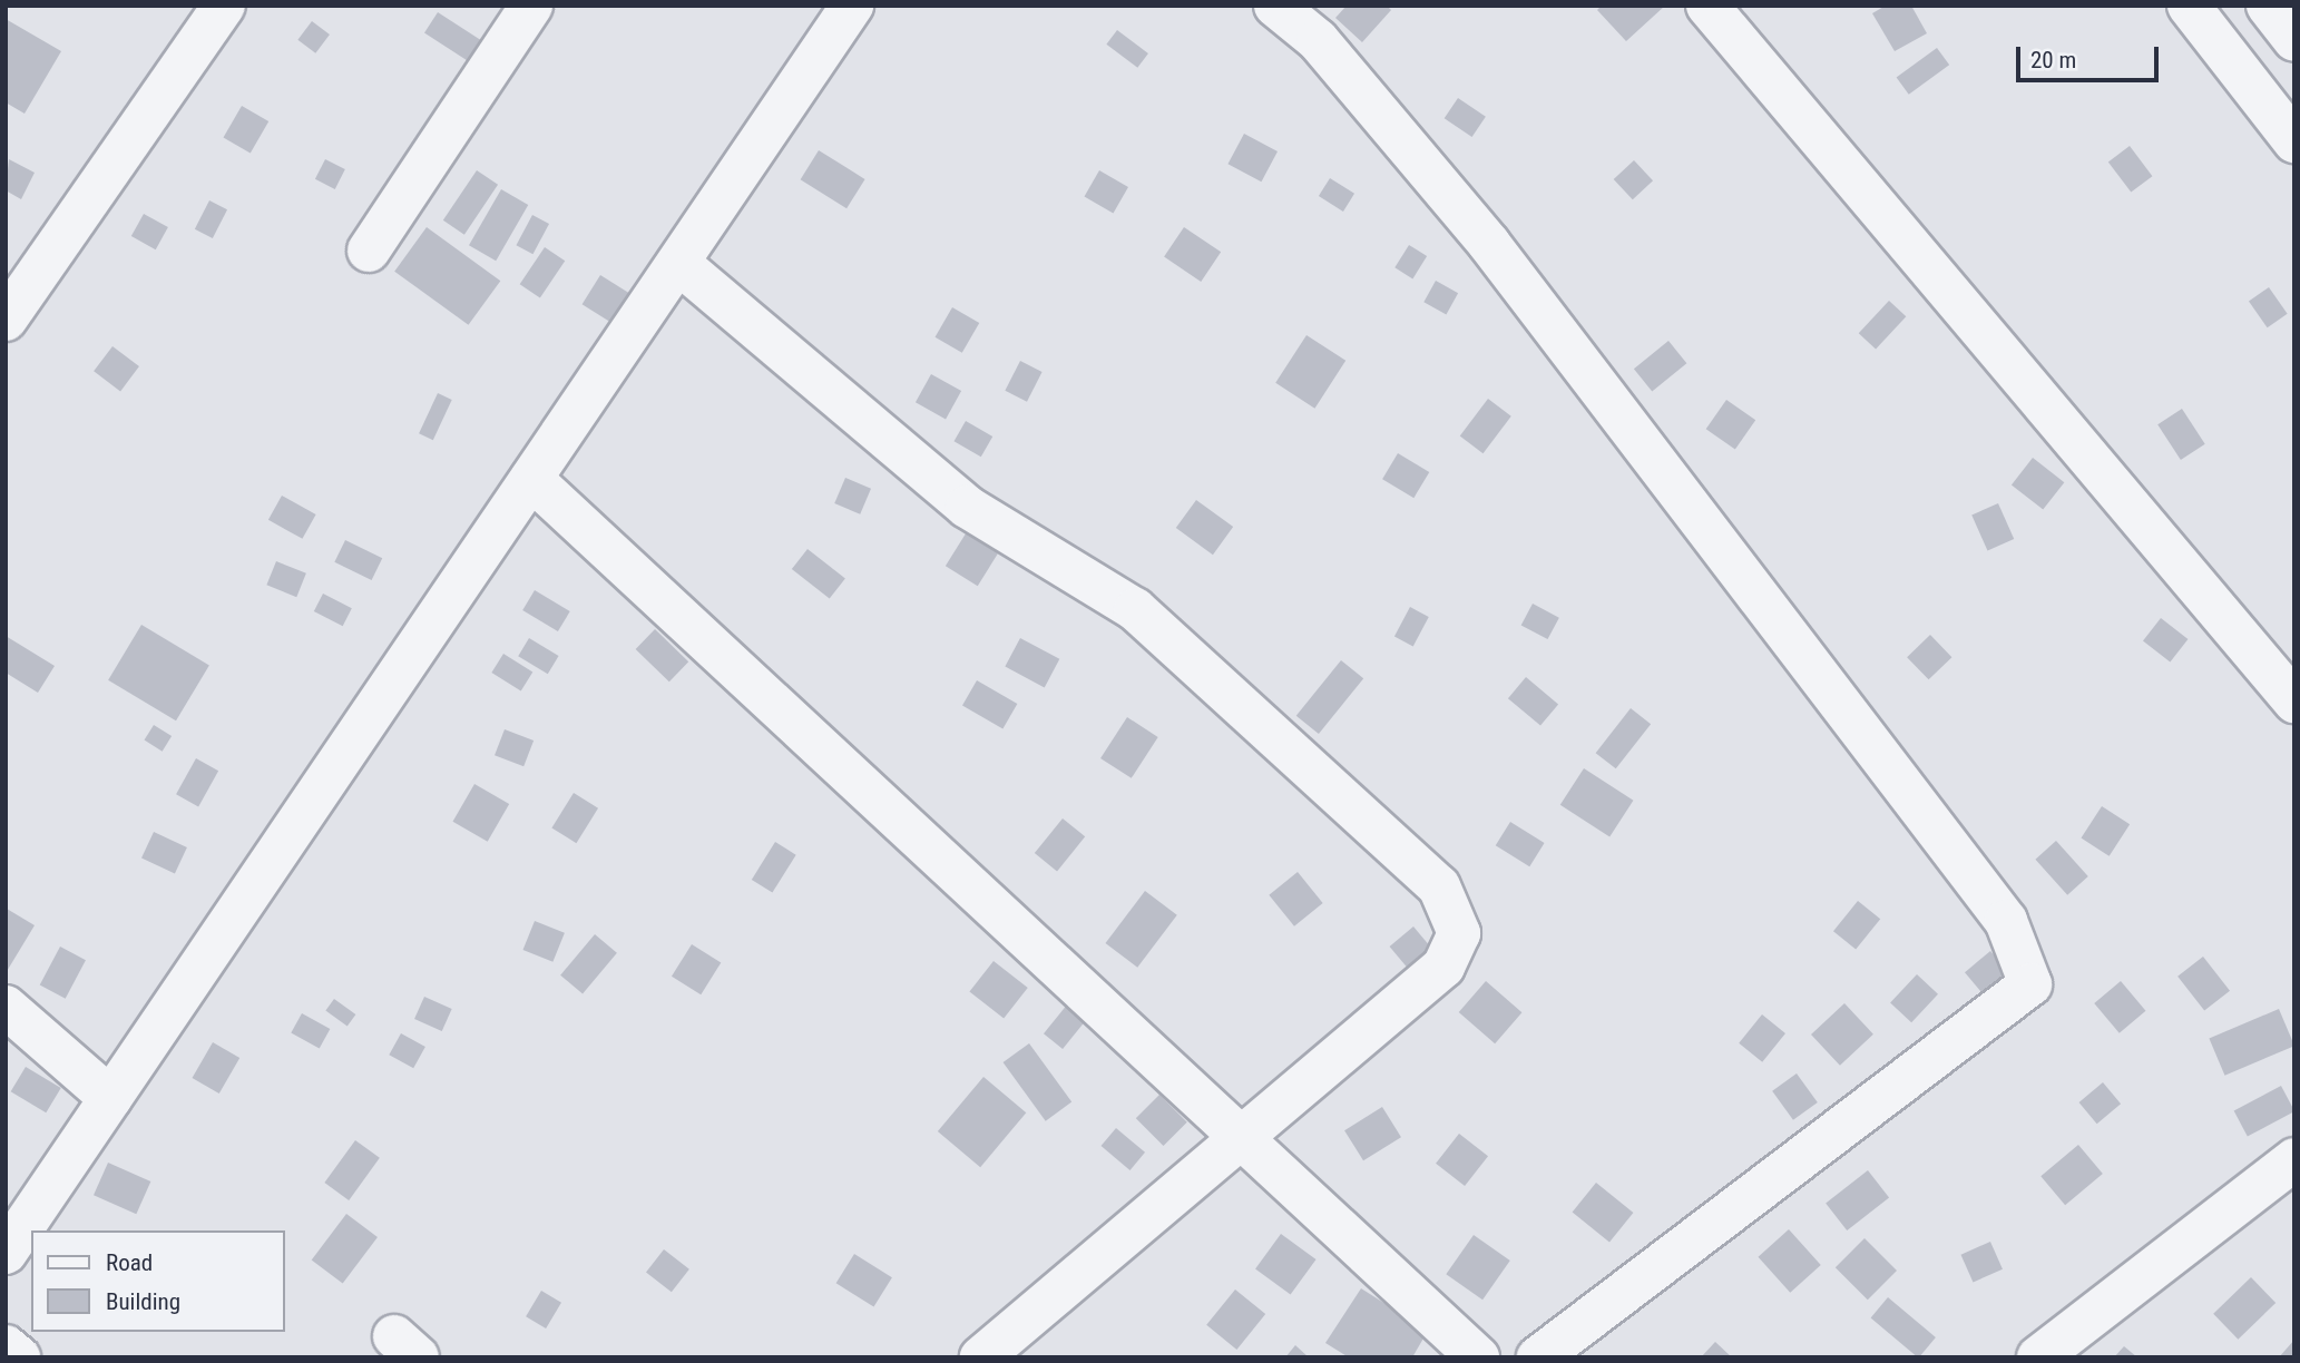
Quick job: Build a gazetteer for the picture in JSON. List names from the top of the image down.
{
  "legend": ["Road", "Building"],
  "scale_bar": "20 m"
}
